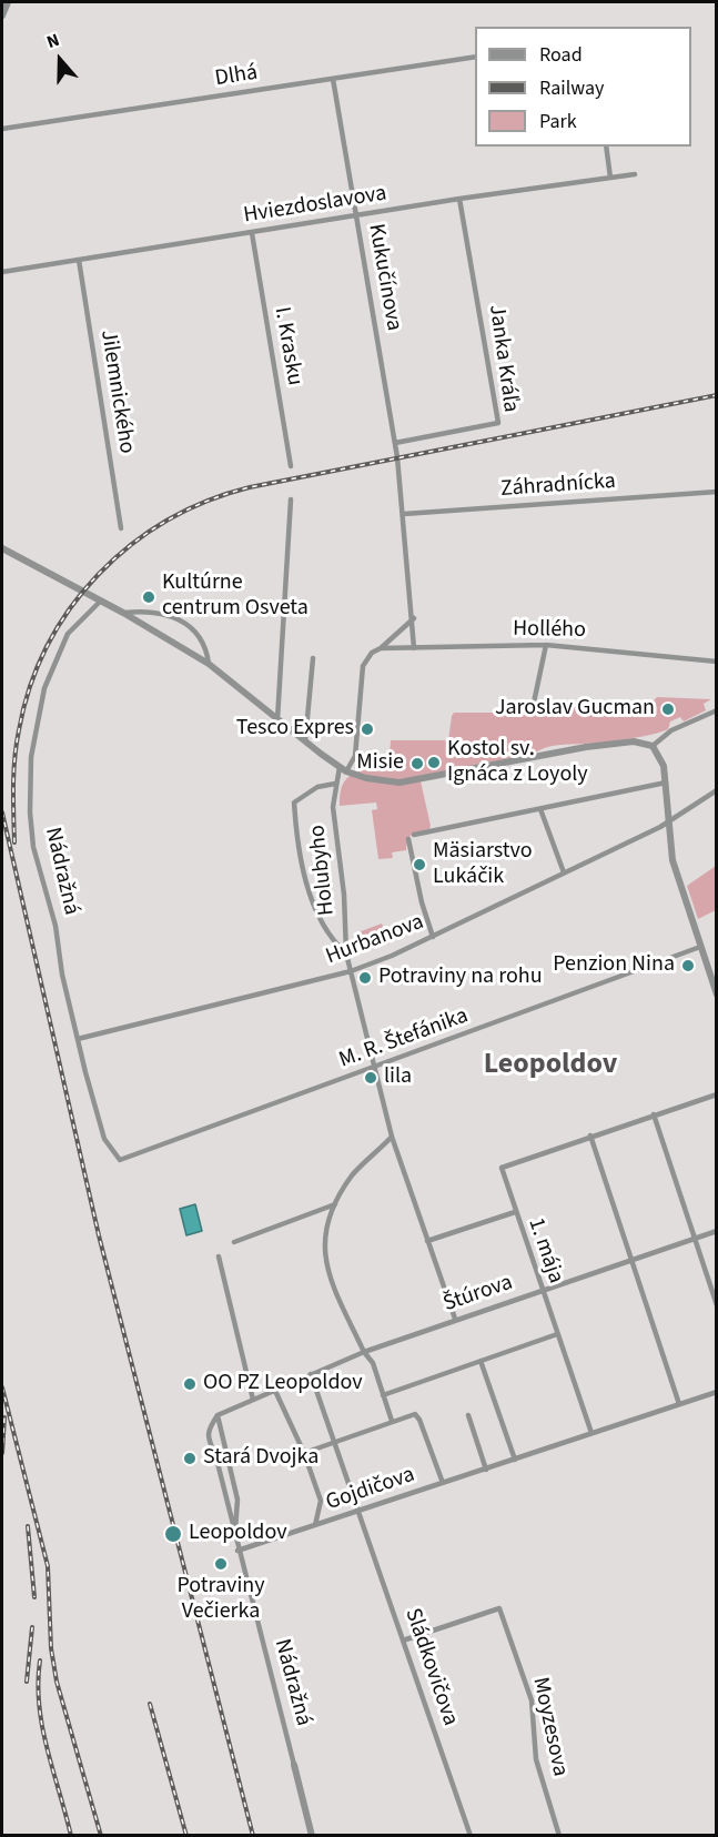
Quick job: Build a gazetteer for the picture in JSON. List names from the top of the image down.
{
  "streets": {
    "street": [
      "Dlhá",
      "Hviezdoslavova",
      "Kukučínova",
      "I. Krasku",
      "Janka Kráľa",
      "Jilemnického",
      "Záhradnícka",
      "Hollého",
      "Holubyho",
      "Nádražná",
      "Hurbanova",
      "M. R. Štefánika",
      "1. mája",
      "Štúrova",
      "Gojdičova",
      "Sládkovičova",
      "Moyzesova"
    ]
  },
  "crossings": [
    ["Dlhá", "Kukučínova"],
    ["Hviezdoslavova", "Kukučínova"],
    ["Hviezdoslavova", "I. Krasku"],
    ["Hviezdoslavova", "Janka Kráľa"],
    ["Hviezdoslavova", "Jilemnického"],
    ["Kukučínova", "Janka Kráľa"],
    ["Kukučínova", "Záhradnícka"],
    ["Hollého", "Holubyho"],
    ["Holubyho", "Hurbanova"],
    ["Holubyho", "M. R. Štefánika"],
    ["Holubyho", "Štúrova"],
    ["Nádražná", "Hurbanova"],
    ["Nádražná", "M. R. Štefánika"],
    ["Nádražná", "Štúrova"],
    ["Nádražná", "Gojdičova"],
    ["1. mája", "Štúrova"],
    ["1. mája", "Gojdičova"],
    ["Gojdičova", "Sládkovičova"],
    ["Sládkovičova", "Moyzesova"]
  ],
  "districts": ["Leopoldov"],
  "places": [
    "Kultúrne centrum Osveta",
    "Jaroslav Gucman",
    "Tesco Expres",
    "Kostol sv. Ignáca z Loyoly",
    "Misie",
    "Mäsiarstvo Lukáčik",
    "Penzion Nina",
    "Potraviny na rohu",
    "lila",
    "OO PZ Leopoldov",
    "Stará Dvojka",
    "Leopoldov",
    "Potraviny Večierka"
  ],
  "legend": ["Road", "Railway", "Park"],
  "north": "top"
}
